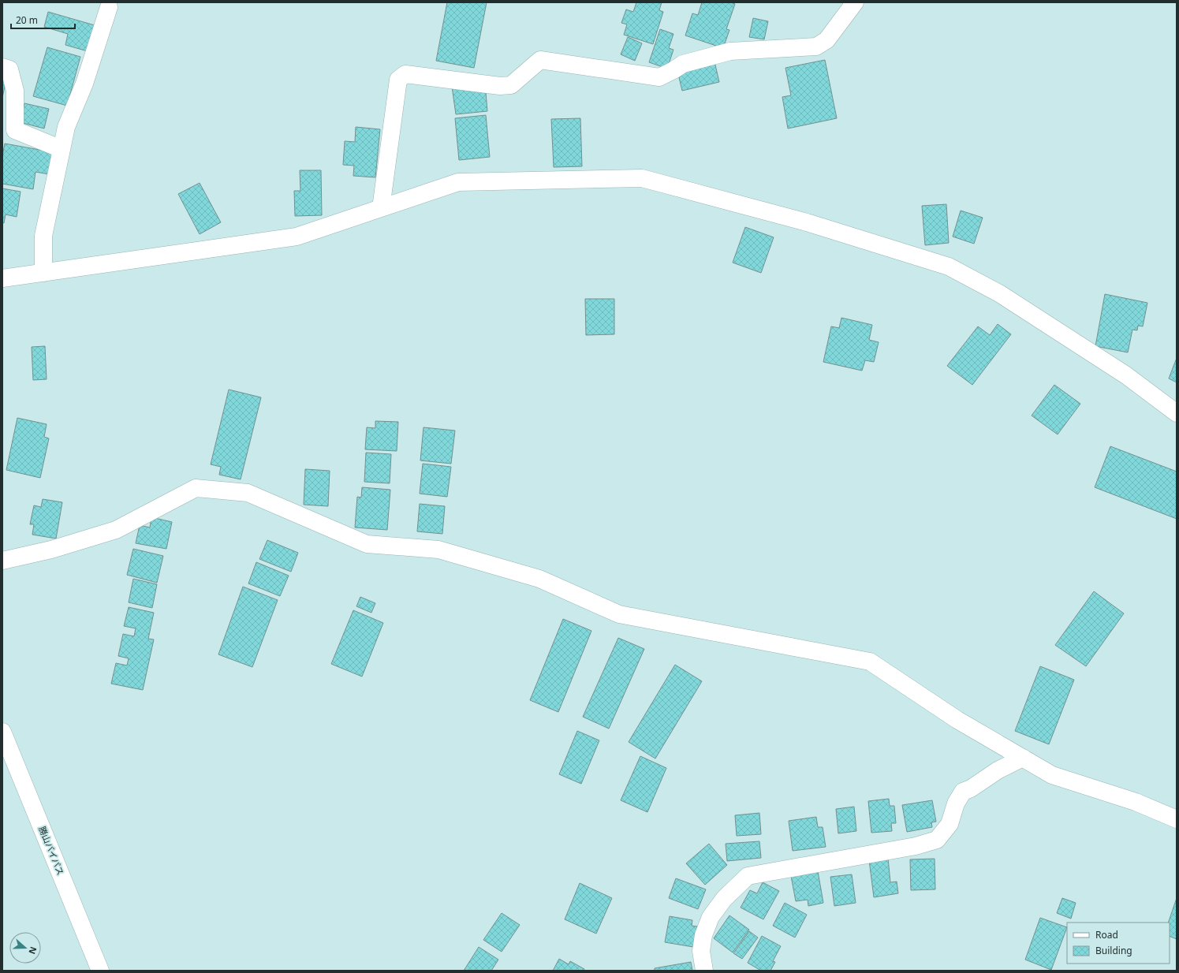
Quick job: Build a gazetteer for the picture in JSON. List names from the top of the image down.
{
  "streets": {
    "street": ["勝山バイパス"]
  },
  "legend": ["Road", "Building"],
  "scale_bar": "20 m",
  "north": "right"
}
